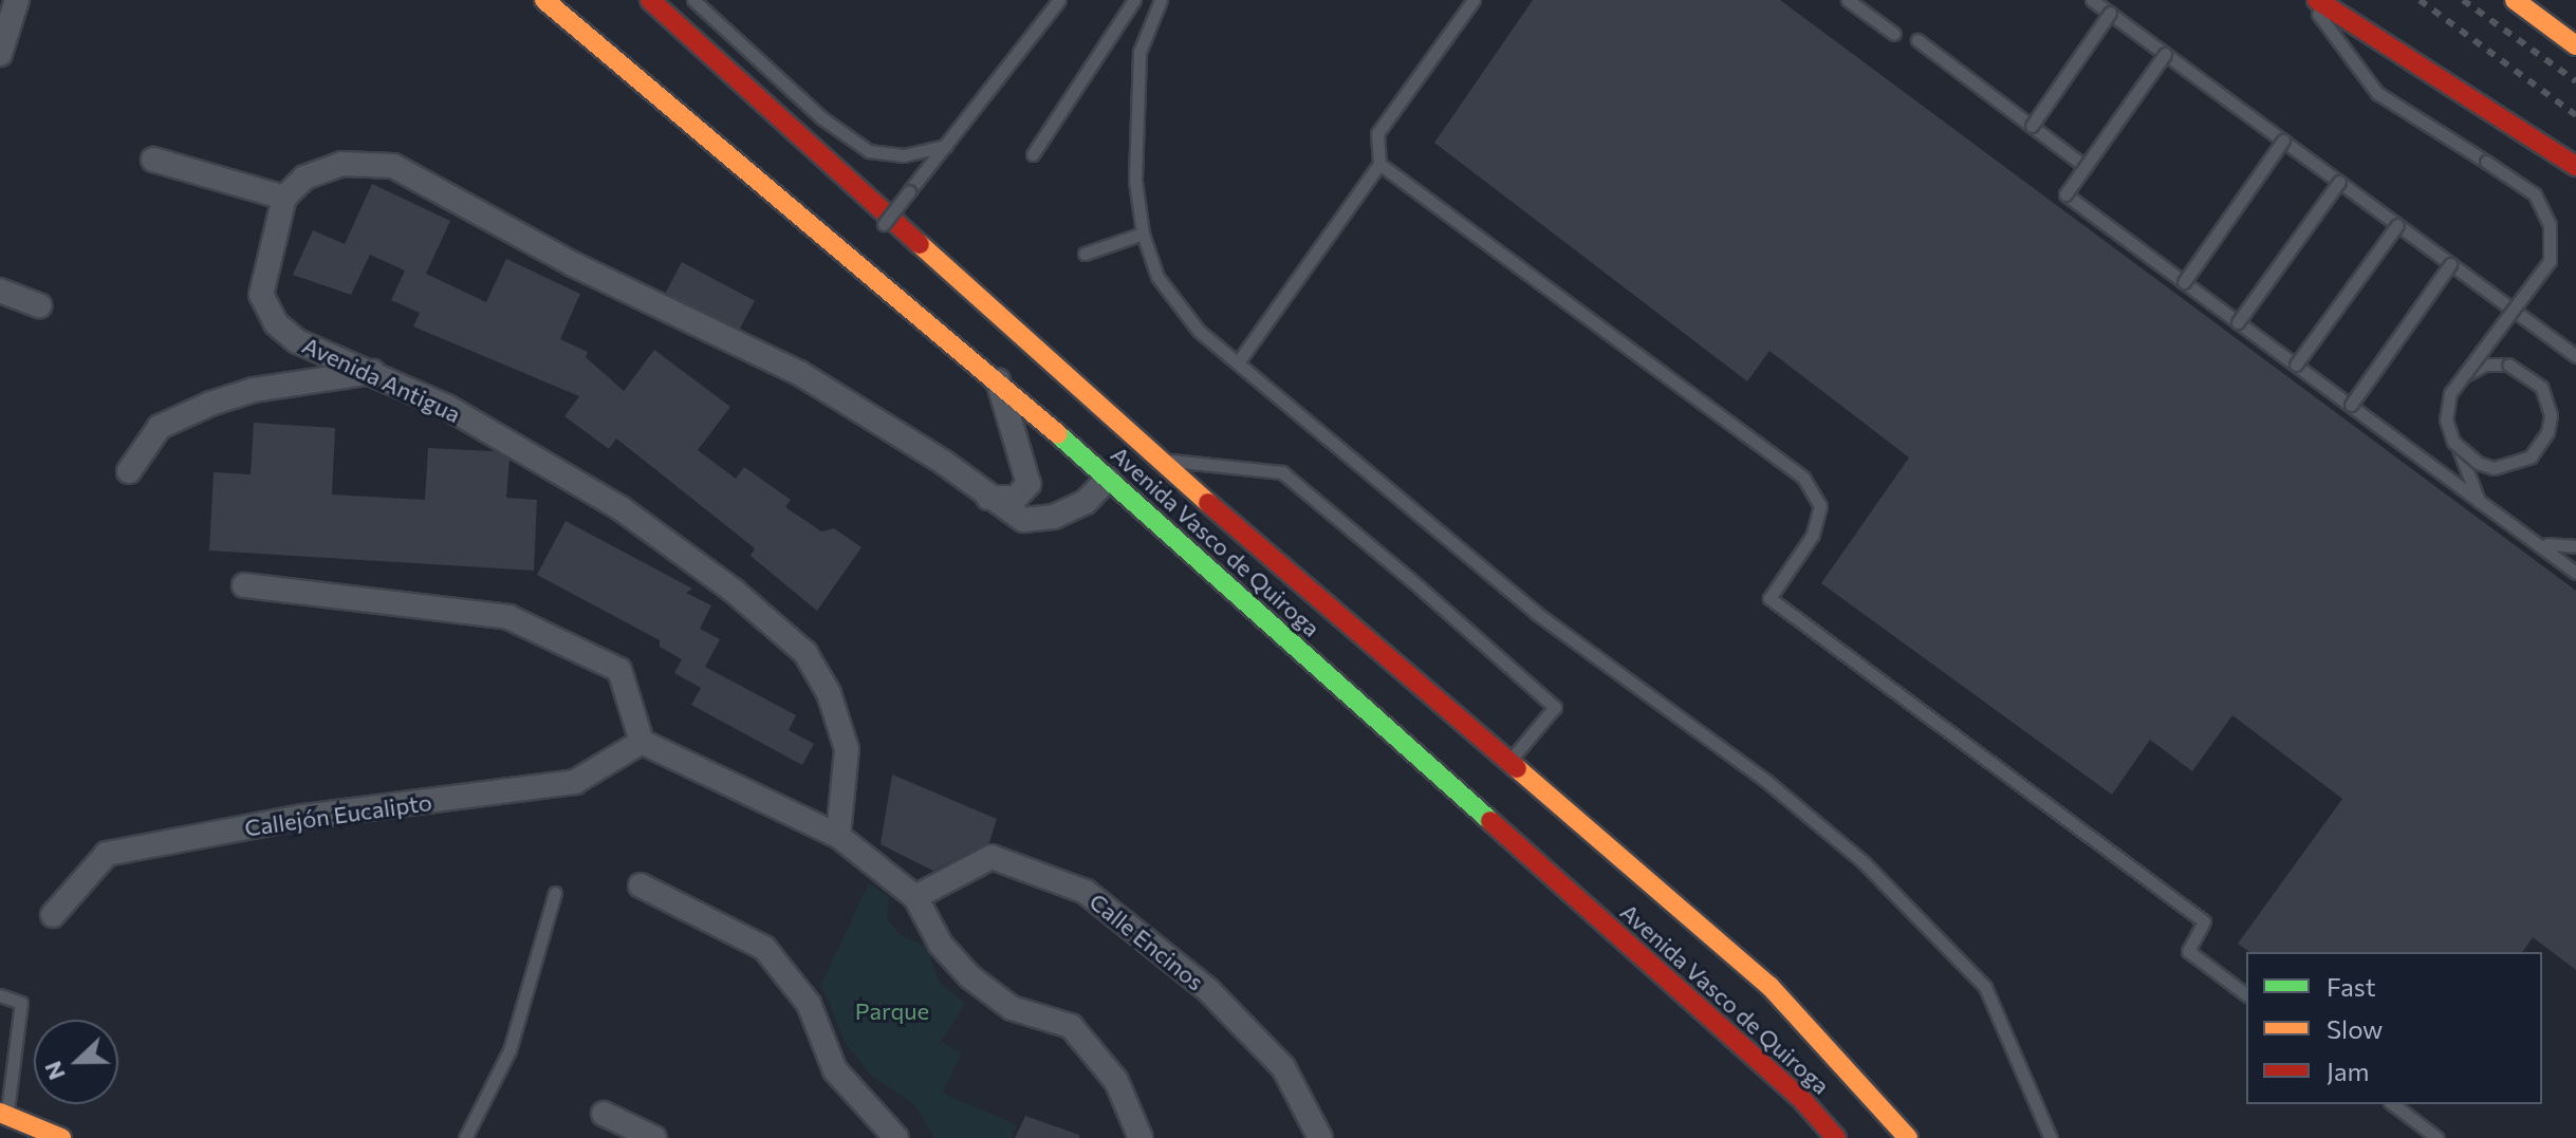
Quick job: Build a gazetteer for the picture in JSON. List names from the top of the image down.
{
  "streets": {
    "main road": ["Avenida Vasco de Quiroga"],
    "street": ["Avenida Antigua", "Callejón Eucalipto", "Calle Encinos"]
  },
  "parks": ["Parque"],
  "legend": ["Fast", "Slow", "Jam"],
  "north": "left"
}
